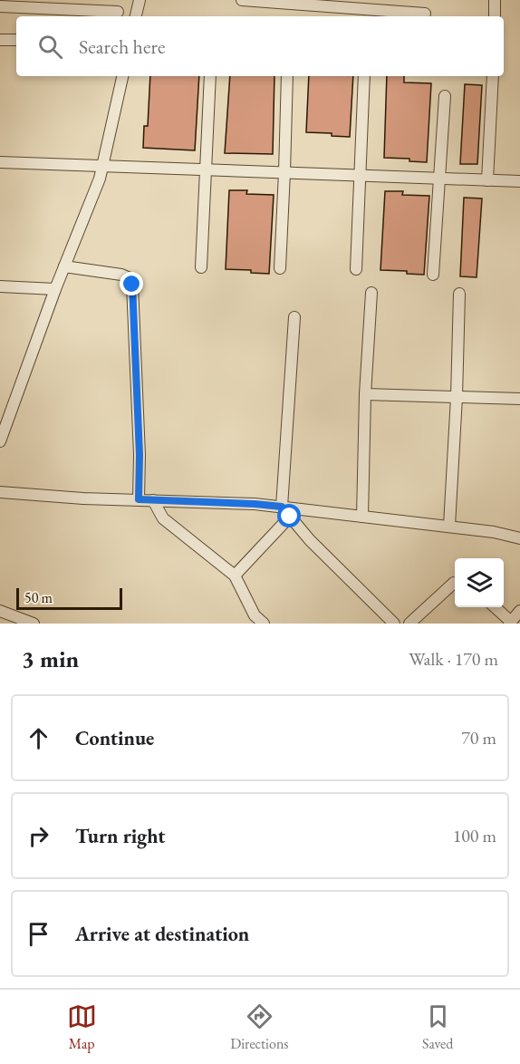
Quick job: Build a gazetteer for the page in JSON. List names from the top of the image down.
{
  "scale_bar": "50 m",
  "page": {
    "search": "Search here",
    "scale": "50 m",
    "heading": ["3 min", "Walk · 170 m"],
    "list": [
      ["Continue", "70 m"],
      ["Turn right", "100 m"],
      "Arrive at destination"
    ],
    "nav": ["Map", "Directions", "Saved"]
  }
}
